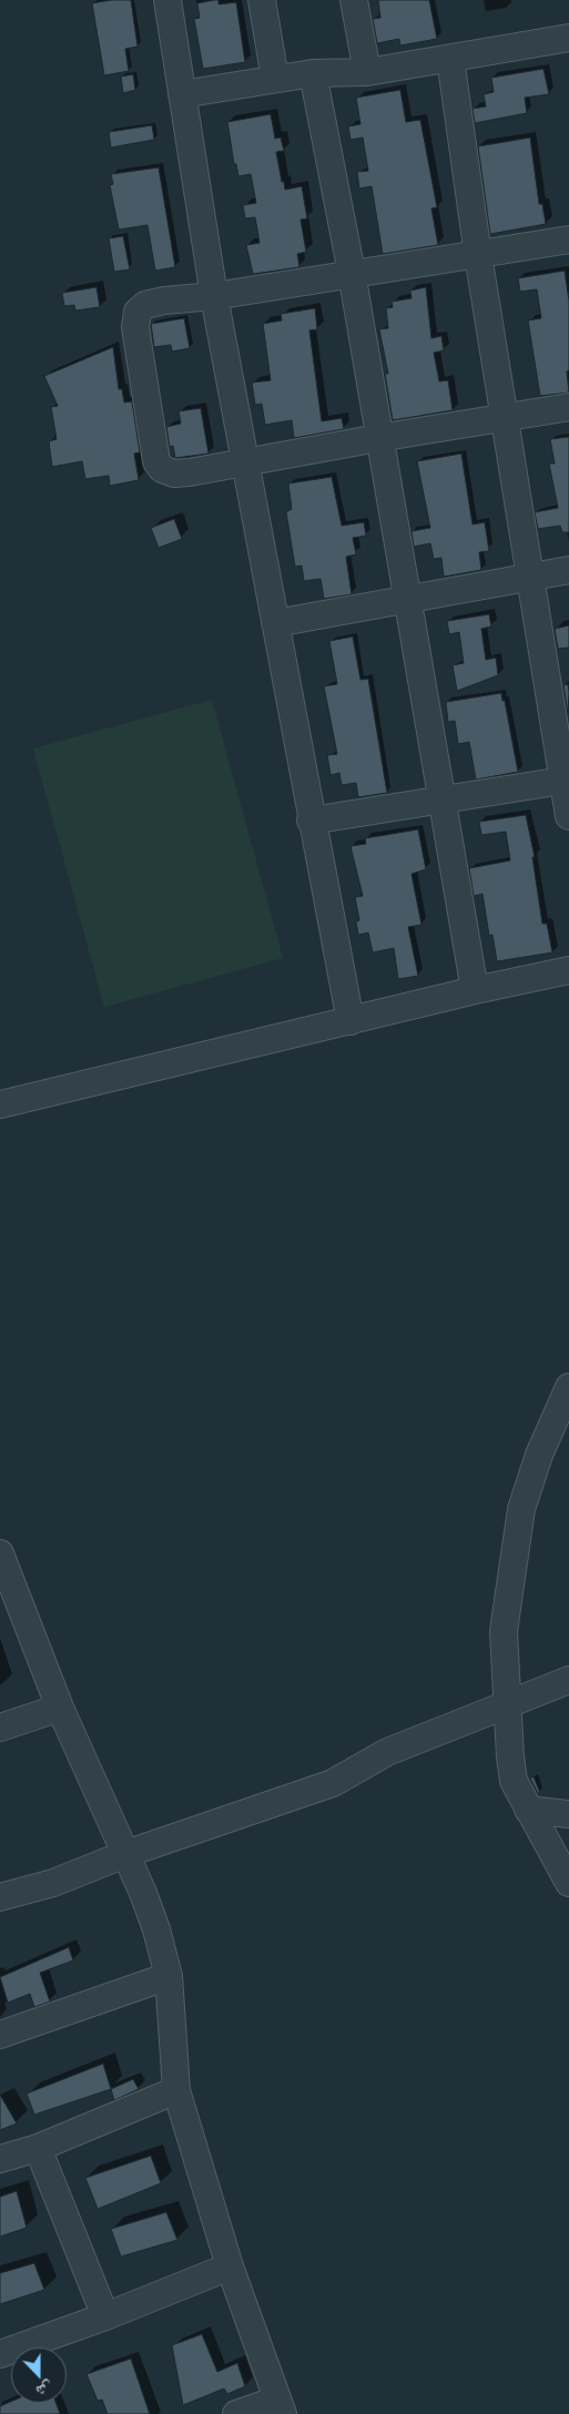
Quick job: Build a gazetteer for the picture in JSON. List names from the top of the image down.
{
  "north": "bottom"
}
